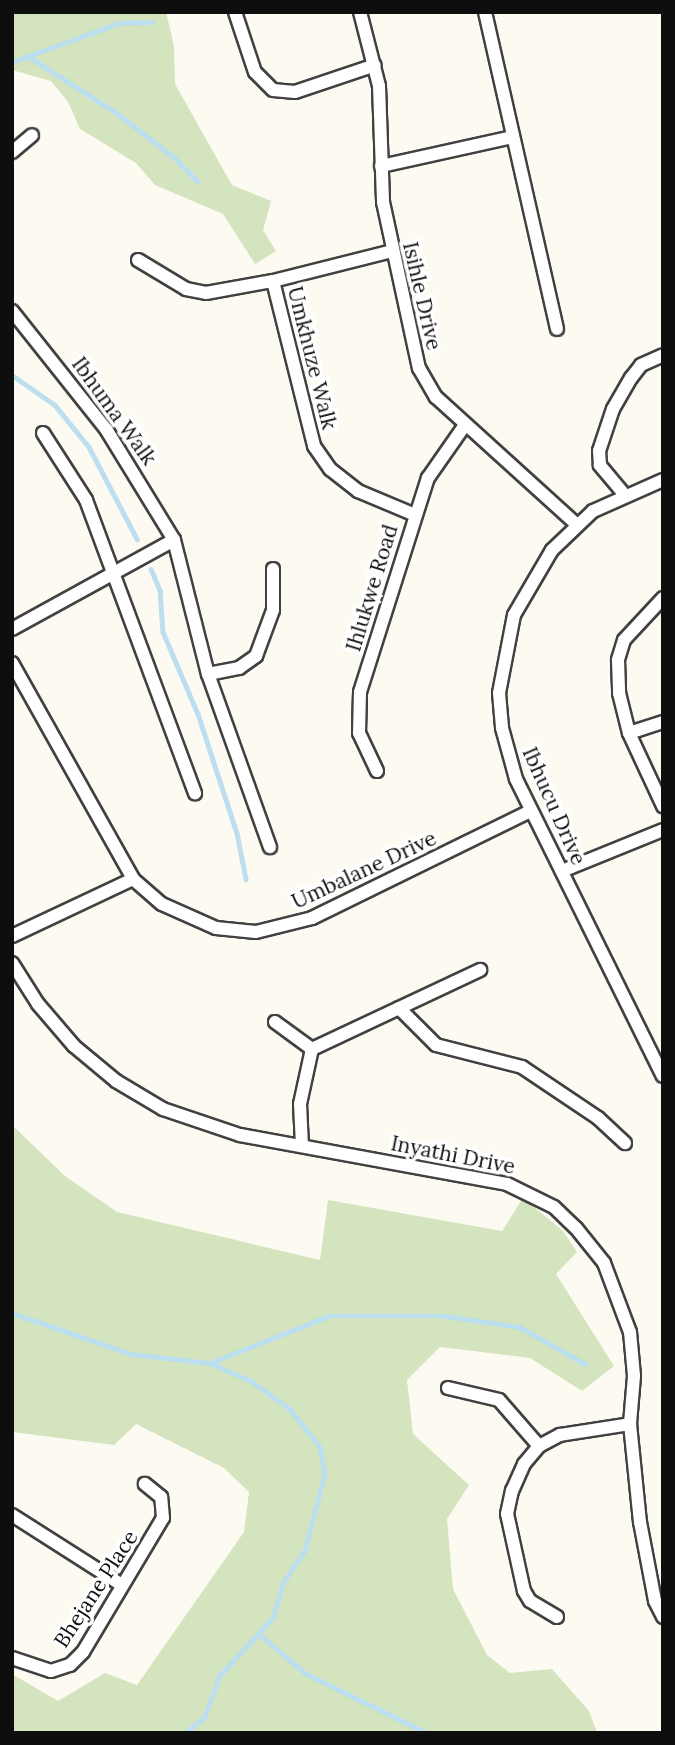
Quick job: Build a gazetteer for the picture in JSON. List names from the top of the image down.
{
  "streets": {
    "street": [
      "Isihle Drive",
      "Umkhuze Walk",
      "Ibhuma Walk",
      "Ihlukwe Road",
      "Ibhucu Drive",
      "Umbalane Drive",
      "Inyathi Drive",
      "Bhejane Place"
    ]
  },
  "crossings": [
    ["Isihle Drive", "Ihlukwe Road"],
    ["Isihle Drive", "Ibhucu Drive"],
    ["Umkhuze Walk", "Ihlukwe Road"],
    ["Ibhucu Drive", "Umbalane Drive"]
  ]
}
